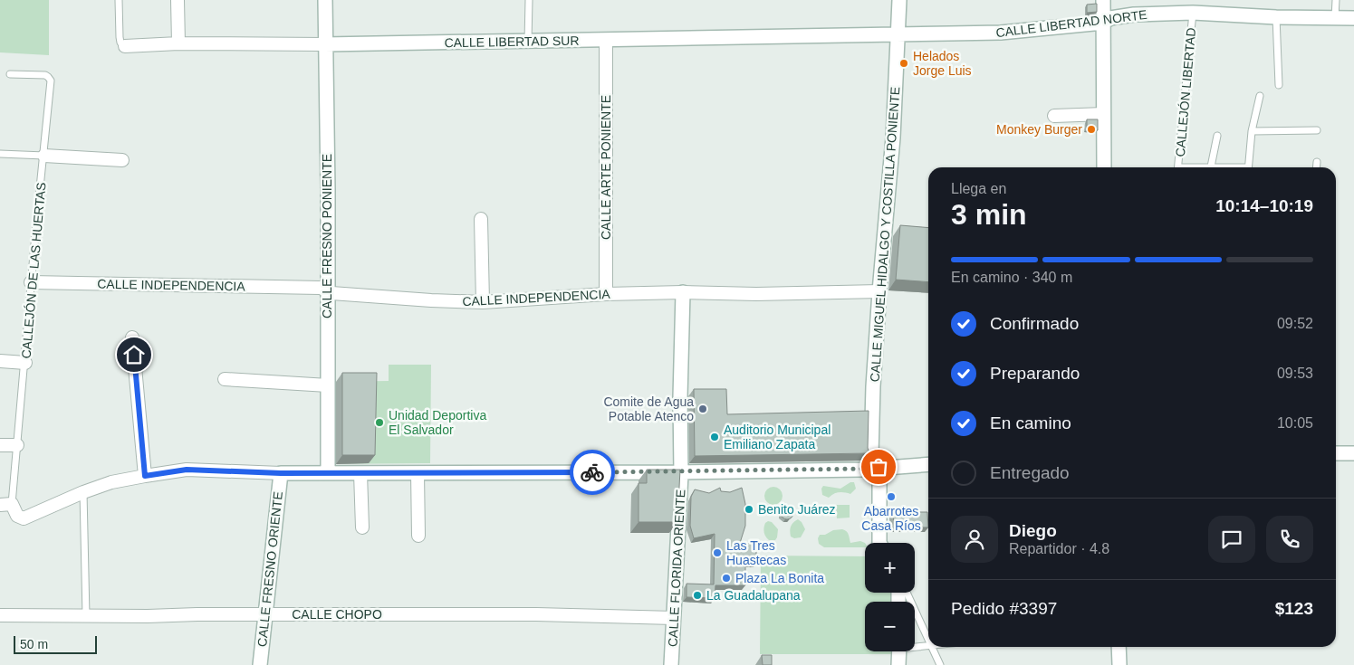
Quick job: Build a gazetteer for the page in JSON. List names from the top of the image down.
{
  "streets": {
    "street": [
      "CALLE LIBERTAD NORTE",
      "CALLE LIBERTAD SUR",
      "CALLE ARTE PONIENTE",
      "CALLE MIGUEL HIDALGO Y COSTILLA PONIENTE",
      "CALLE FRESNO PONIENTE",
      "CALLE INDEPENDENCIA",
      "CALLE FLORIDA ORIENTE",
      "CALLE FRESNO ORIENTE",
      "CALLE CHOPO"
    ],
    "lane": ["CALLEJÓN LIBERTAD", "CALLEJÓN DE LAS HUERTAS"]
  },
  "crossings": [
    ["CALLE LIBERTAD NORTE", "CALLE LIBERTAD SUR"],
    ["CALLE LIBERTAD NORTE", "CALLEJÓN LIBERTAD"],
    ["CALLE LIBERTAD NORTE", "CALLE MIGUEL HIDALGO Y COSTILLA PONIENTE"],
    ["CALLE LIBERTAD SUR", "CALLE ARTE PONIENTE"],
    ["CALLE LIBERTAD SUR", "CALLE MIGUEL HIDALGO Y COSTILLA PONIENTE"],
    ["CALLE LIBERTAD SUR", "CALLE FRESNO PONIENTE"],
    ["CALLE ARTE PONIENTE", "CALLE INDEPENDENCIA"],
    ["CALLE MIGUEL HIDALGO Y COSTILLA PONIENTE", "CALLE INDEPENDENCIA"],
    ["CALLE FRESNO PONIENTE", "CALLE INDEPENDENCIA"],
    ["CALLEJÓN DE LAS HUERTAS", "CALLE INDEPENDENCIA"],
    ["CALLE INDEPENDENCIA", "CALLE FLORIDA ORIENTE"],
    ["CALLE FLORIDA ORIENTE", "CALLE CHOPO"],
    ["CALLE FRESNO ORIENTE", "CALLE CHOPO"]
  ],
  "places": [
    "Helados Jorge Luis",
    "Monkey Burger",
    "Comite de Agua Potable Atenco",
    "Unidad Deportiva El Salvador",
    "Auditorio Municipal Emiliano Zapata",
    "Abarrotes Casa Ríos",
    "Benito Juárez",
    "Las Tres Huastecas",
    "Plaza La Bonita",
    "La Guadalupana"
  ],
  "scale_bar": "50 m",
  "page": {
    "heading": ["3 min", "Llega en", "10:14–10:19"],
    "panel": [
      "Diego",
      "Repartidor · 4.8",
      "Pedido #3397",
      "$123"
    ],
    "bar": "En camino · 340 m",
    "list": [
      ["Confirmado", "09:52"],
      ["Preparando", "09:53"],
      ["En camino", "10:05"],
      "Entregado"
    ],
    "map_buttons": ["+", "−"],
    "scale": "50 m"
  }
}
